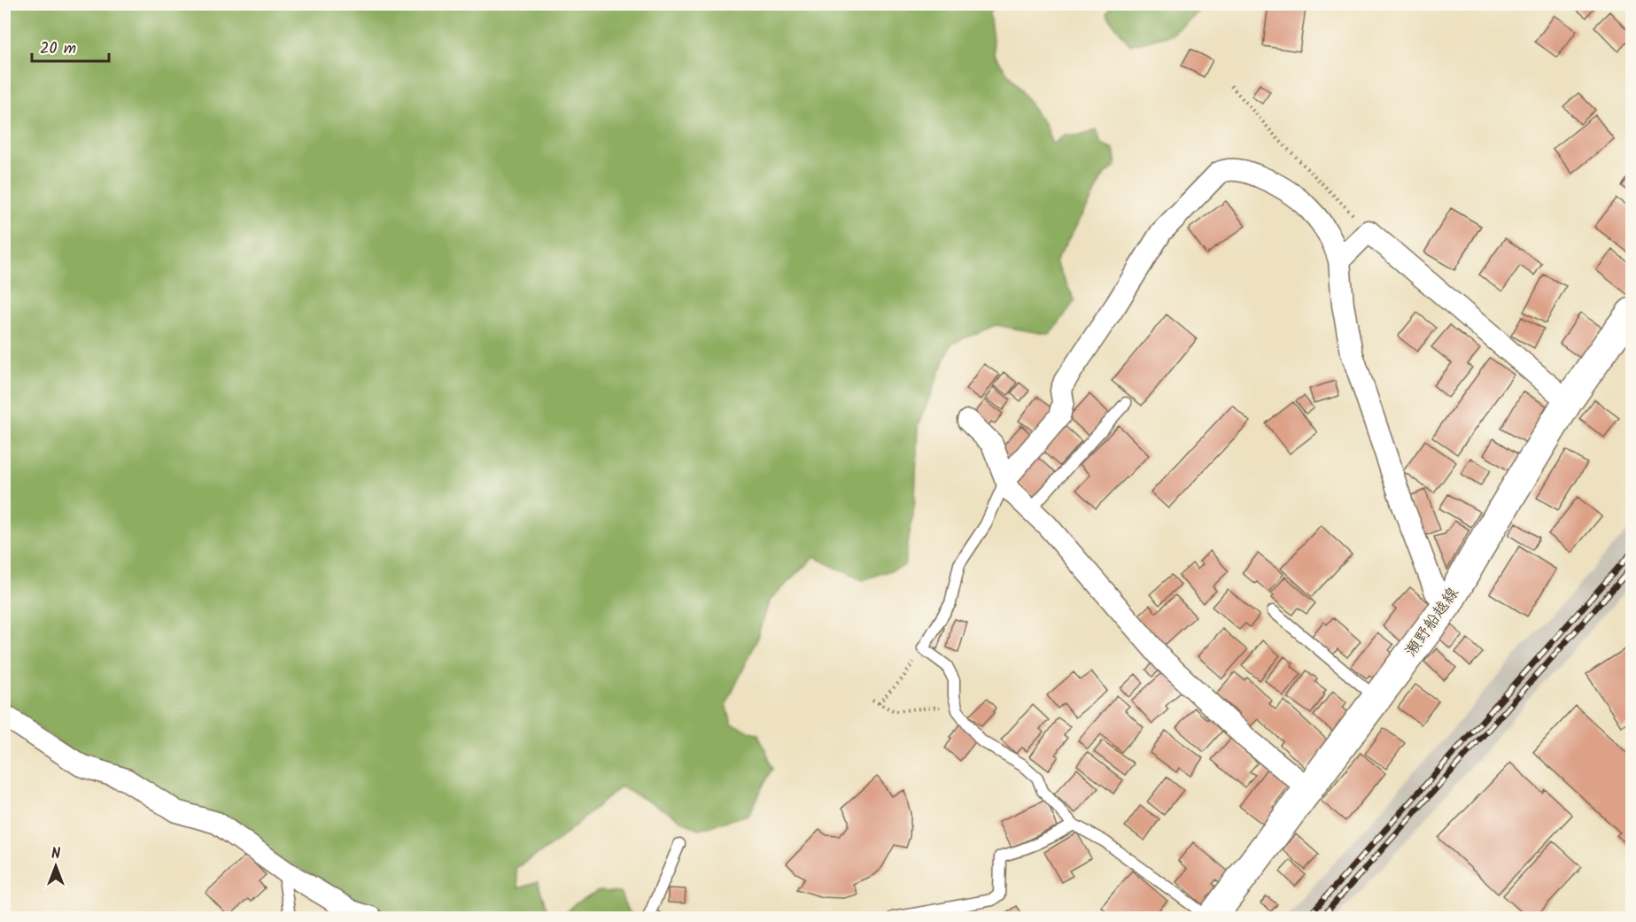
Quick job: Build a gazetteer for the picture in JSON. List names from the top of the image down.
{
  "streets": {
    "main road": ["瀬野船越線"]
  },
  "scale_bar": "20 m",
  "north": "top"
}
